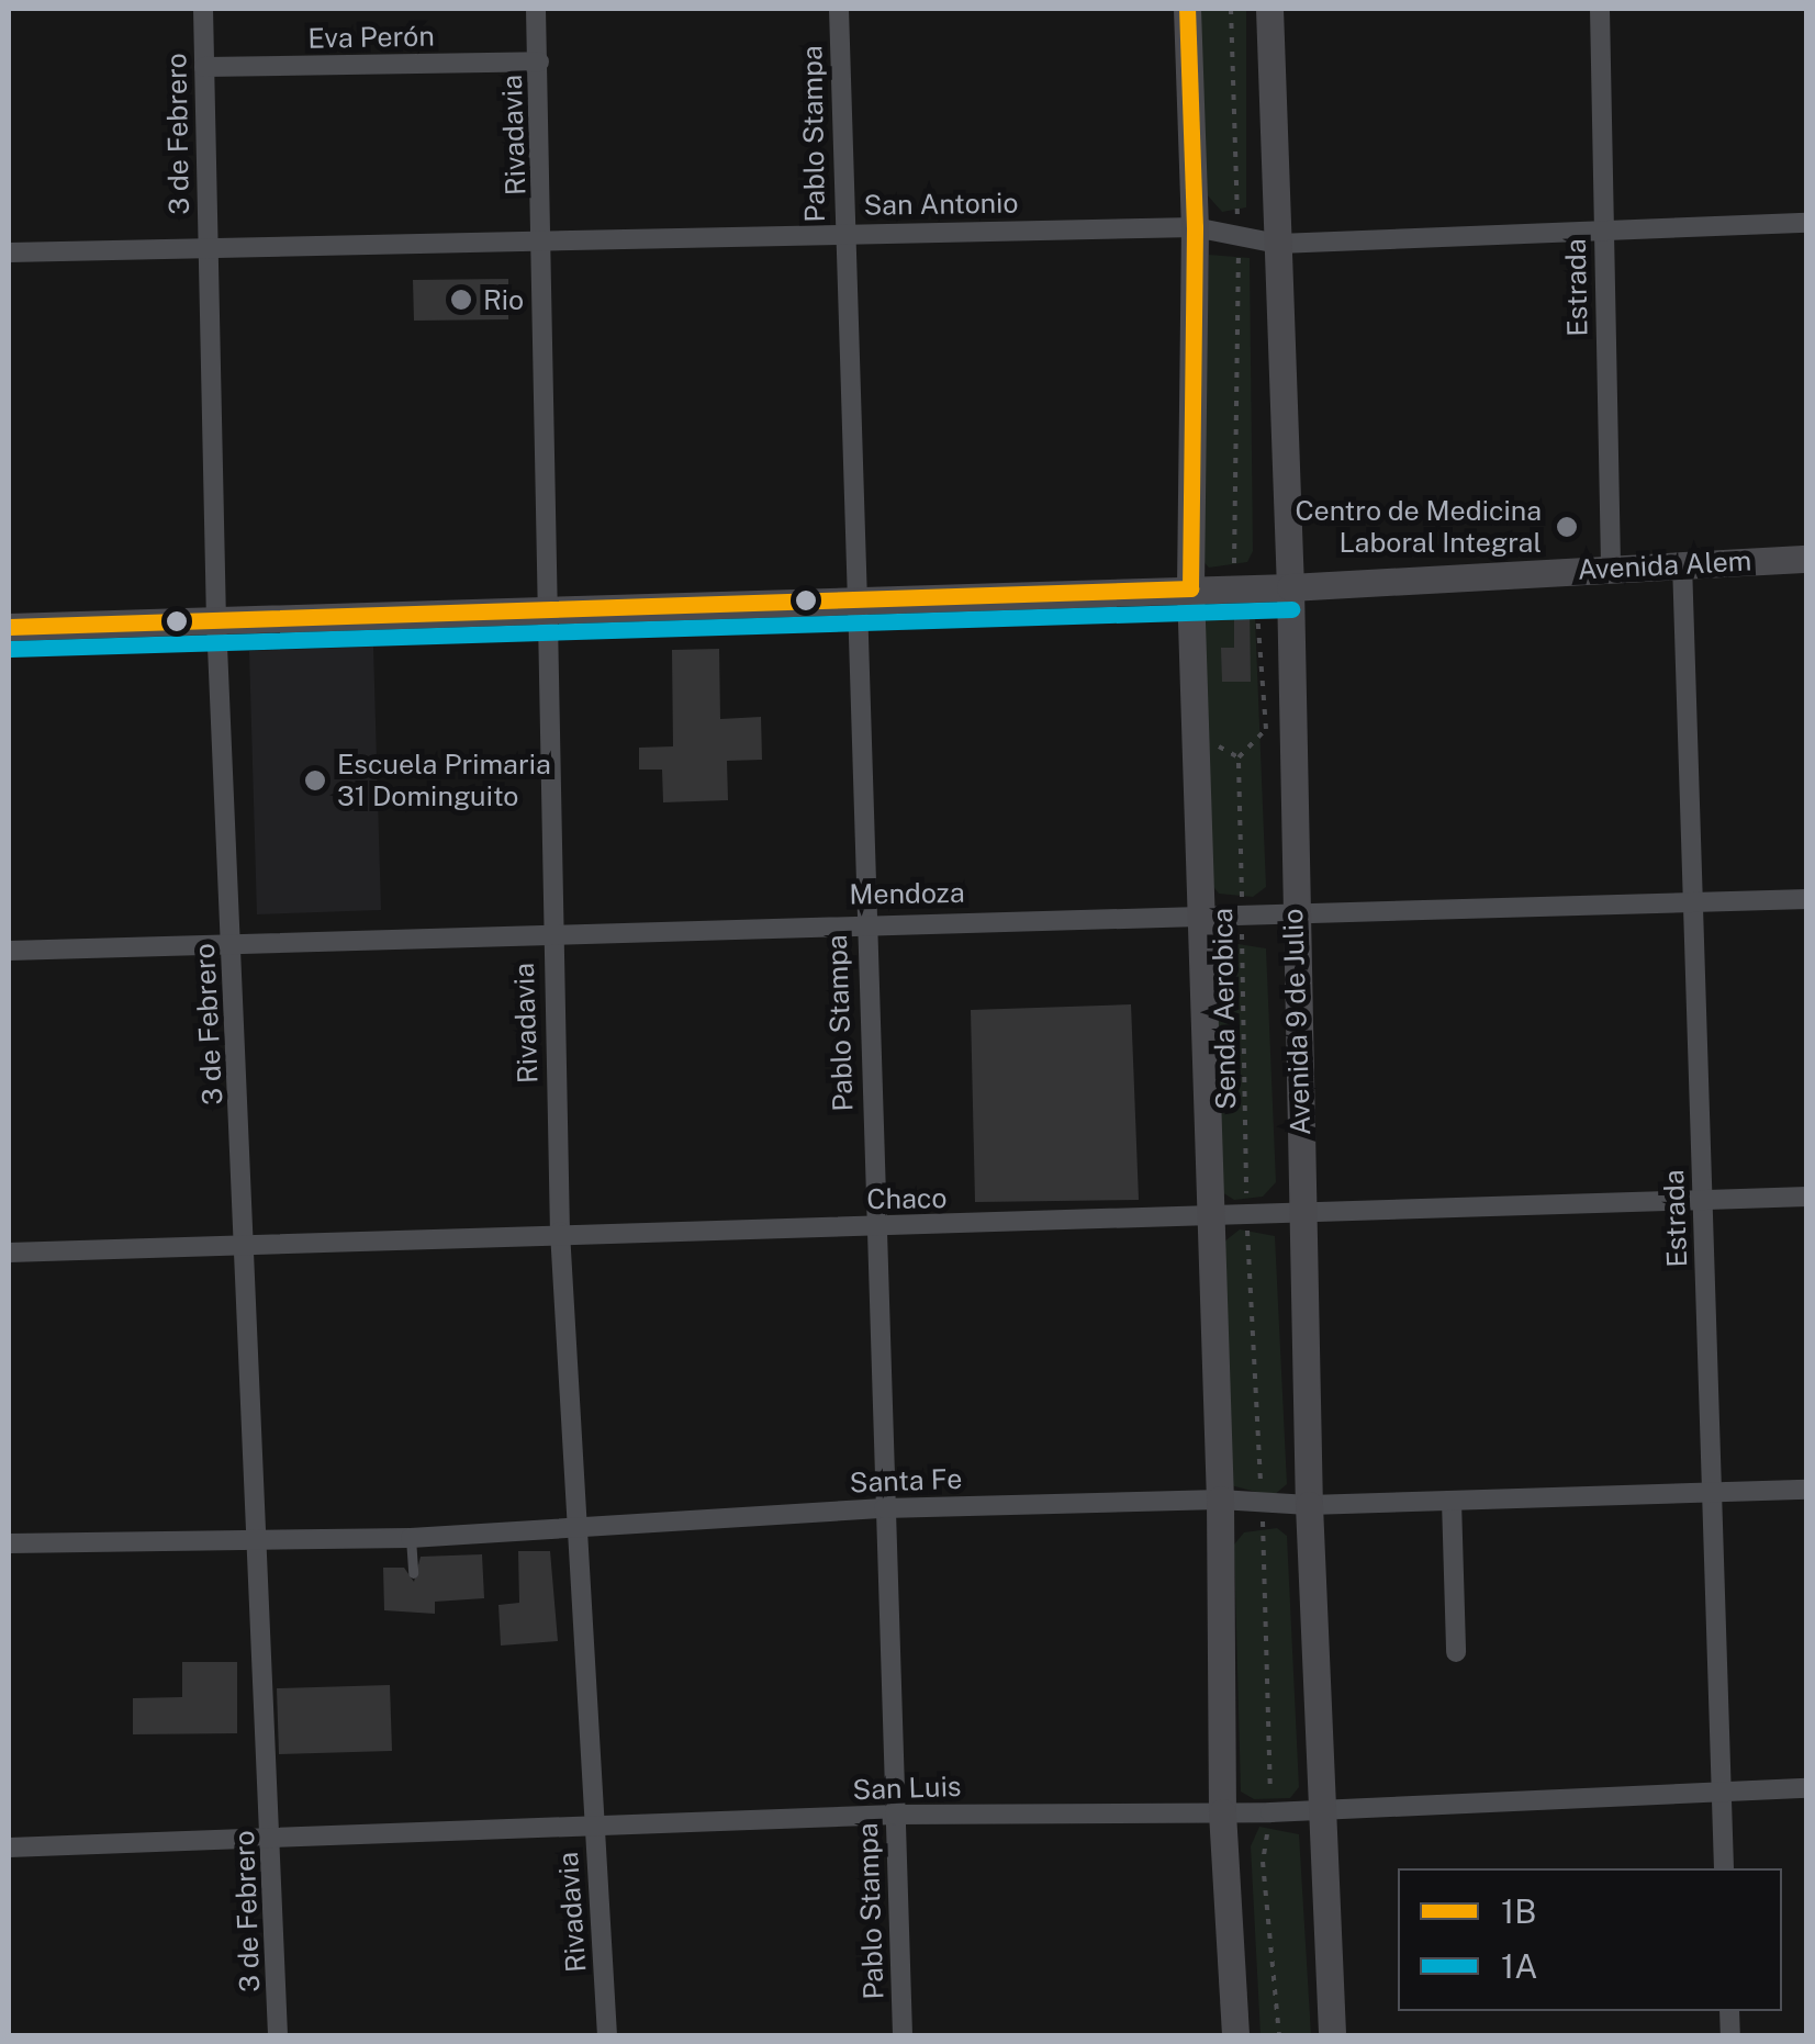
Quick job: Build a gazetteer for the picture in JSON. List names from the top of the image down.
{
  "streets": {
    "main road": ["Avenida Alem", "Avenida 9 de Julio"],
    "street": [
      "Eva Perón",
      "3 de Febrero",
      "Pablo Stampa",
      "Rivadavia",
      "San Antonio",
      "Estrada",
      "Mendoza",
      "Chaco",
      "Santa Fe",
      "San Luis"
    ],
    "path": ["Senda Aerobica"]
  },
  "crossings": [
    ["Eva Perón", "3 de Febrero"],
    ["Eva Perón", "Rivadavia"],
    ["3 de Febrero", "San Antonio"],
    ["3 de Febrero", "Avenida Alem"],
    ["3 de Febrero", "Mendoza"],
    ["3 de Febrero", "Chaco"],
    ["3 de Febrero", "Santa Fe"],
    ["3 de Febrero", "San Luis"],
    ["Pablo Stampa", "San Antonio"],
    ["Pablo Stampa", "Avenida Alem"],
    ["Pablo Stampa", "Mendoza"],
    ["Pablo Stampa", "Chaco"],
    ["Pablo Stampa", "Santa Fe"],
    ["Pablo Stampa", "San Luis"],
    ["Rivadavia", "San Antonio"],
    ["Rivadavia", "Avenida Alem"],
    ["Rivadavia", "Mendoza"],
    ["Rivadavia", "Chaco"],
    ["Rivadavia", "Santa Fe"],
    ["Rivadavia", "San Luis"],
    ["San Antonio", "Estrada"],
    ["San Antonio", "Avenida 9 de Julio"],
    ["Estrada", "Avenida Alem"],
    ["Estrada", "Mendoza"],
    ["Estrada", "Chaco"],
    ["Estrada", "Santa Fe"],
    ["Estrada", "San Luis"],
    ["Avenida Alem", "Senda Aerobica"],
    ["Avenida Alem", "Avenida 9 de Julio"],
    ["Mendoza", "Senda Aerobica"],
    ["Mendoza", "Avenida 9 de Julio"],
    ["Senda Aerobica", "Chaco"],
    ["Senda Aerobica", "Santa Fe"],
    ["Senda Aerobica", "San Luis"],
    ["Avenida 9 de Julio", "Chaco"],
    ["Avenida 9 de Julio", "Santa Fe"],
    ["Avenida 9 de Julio", "San Luis"]
  ],
  "places": ["Rio", "Centro de Medicina Laboral Integral", "Escuela Primaria 31 Dominguito"],
  "lines": ["transit line 1B", "transit line 1A"],
  "legend": ["1B", "1A"]
}
